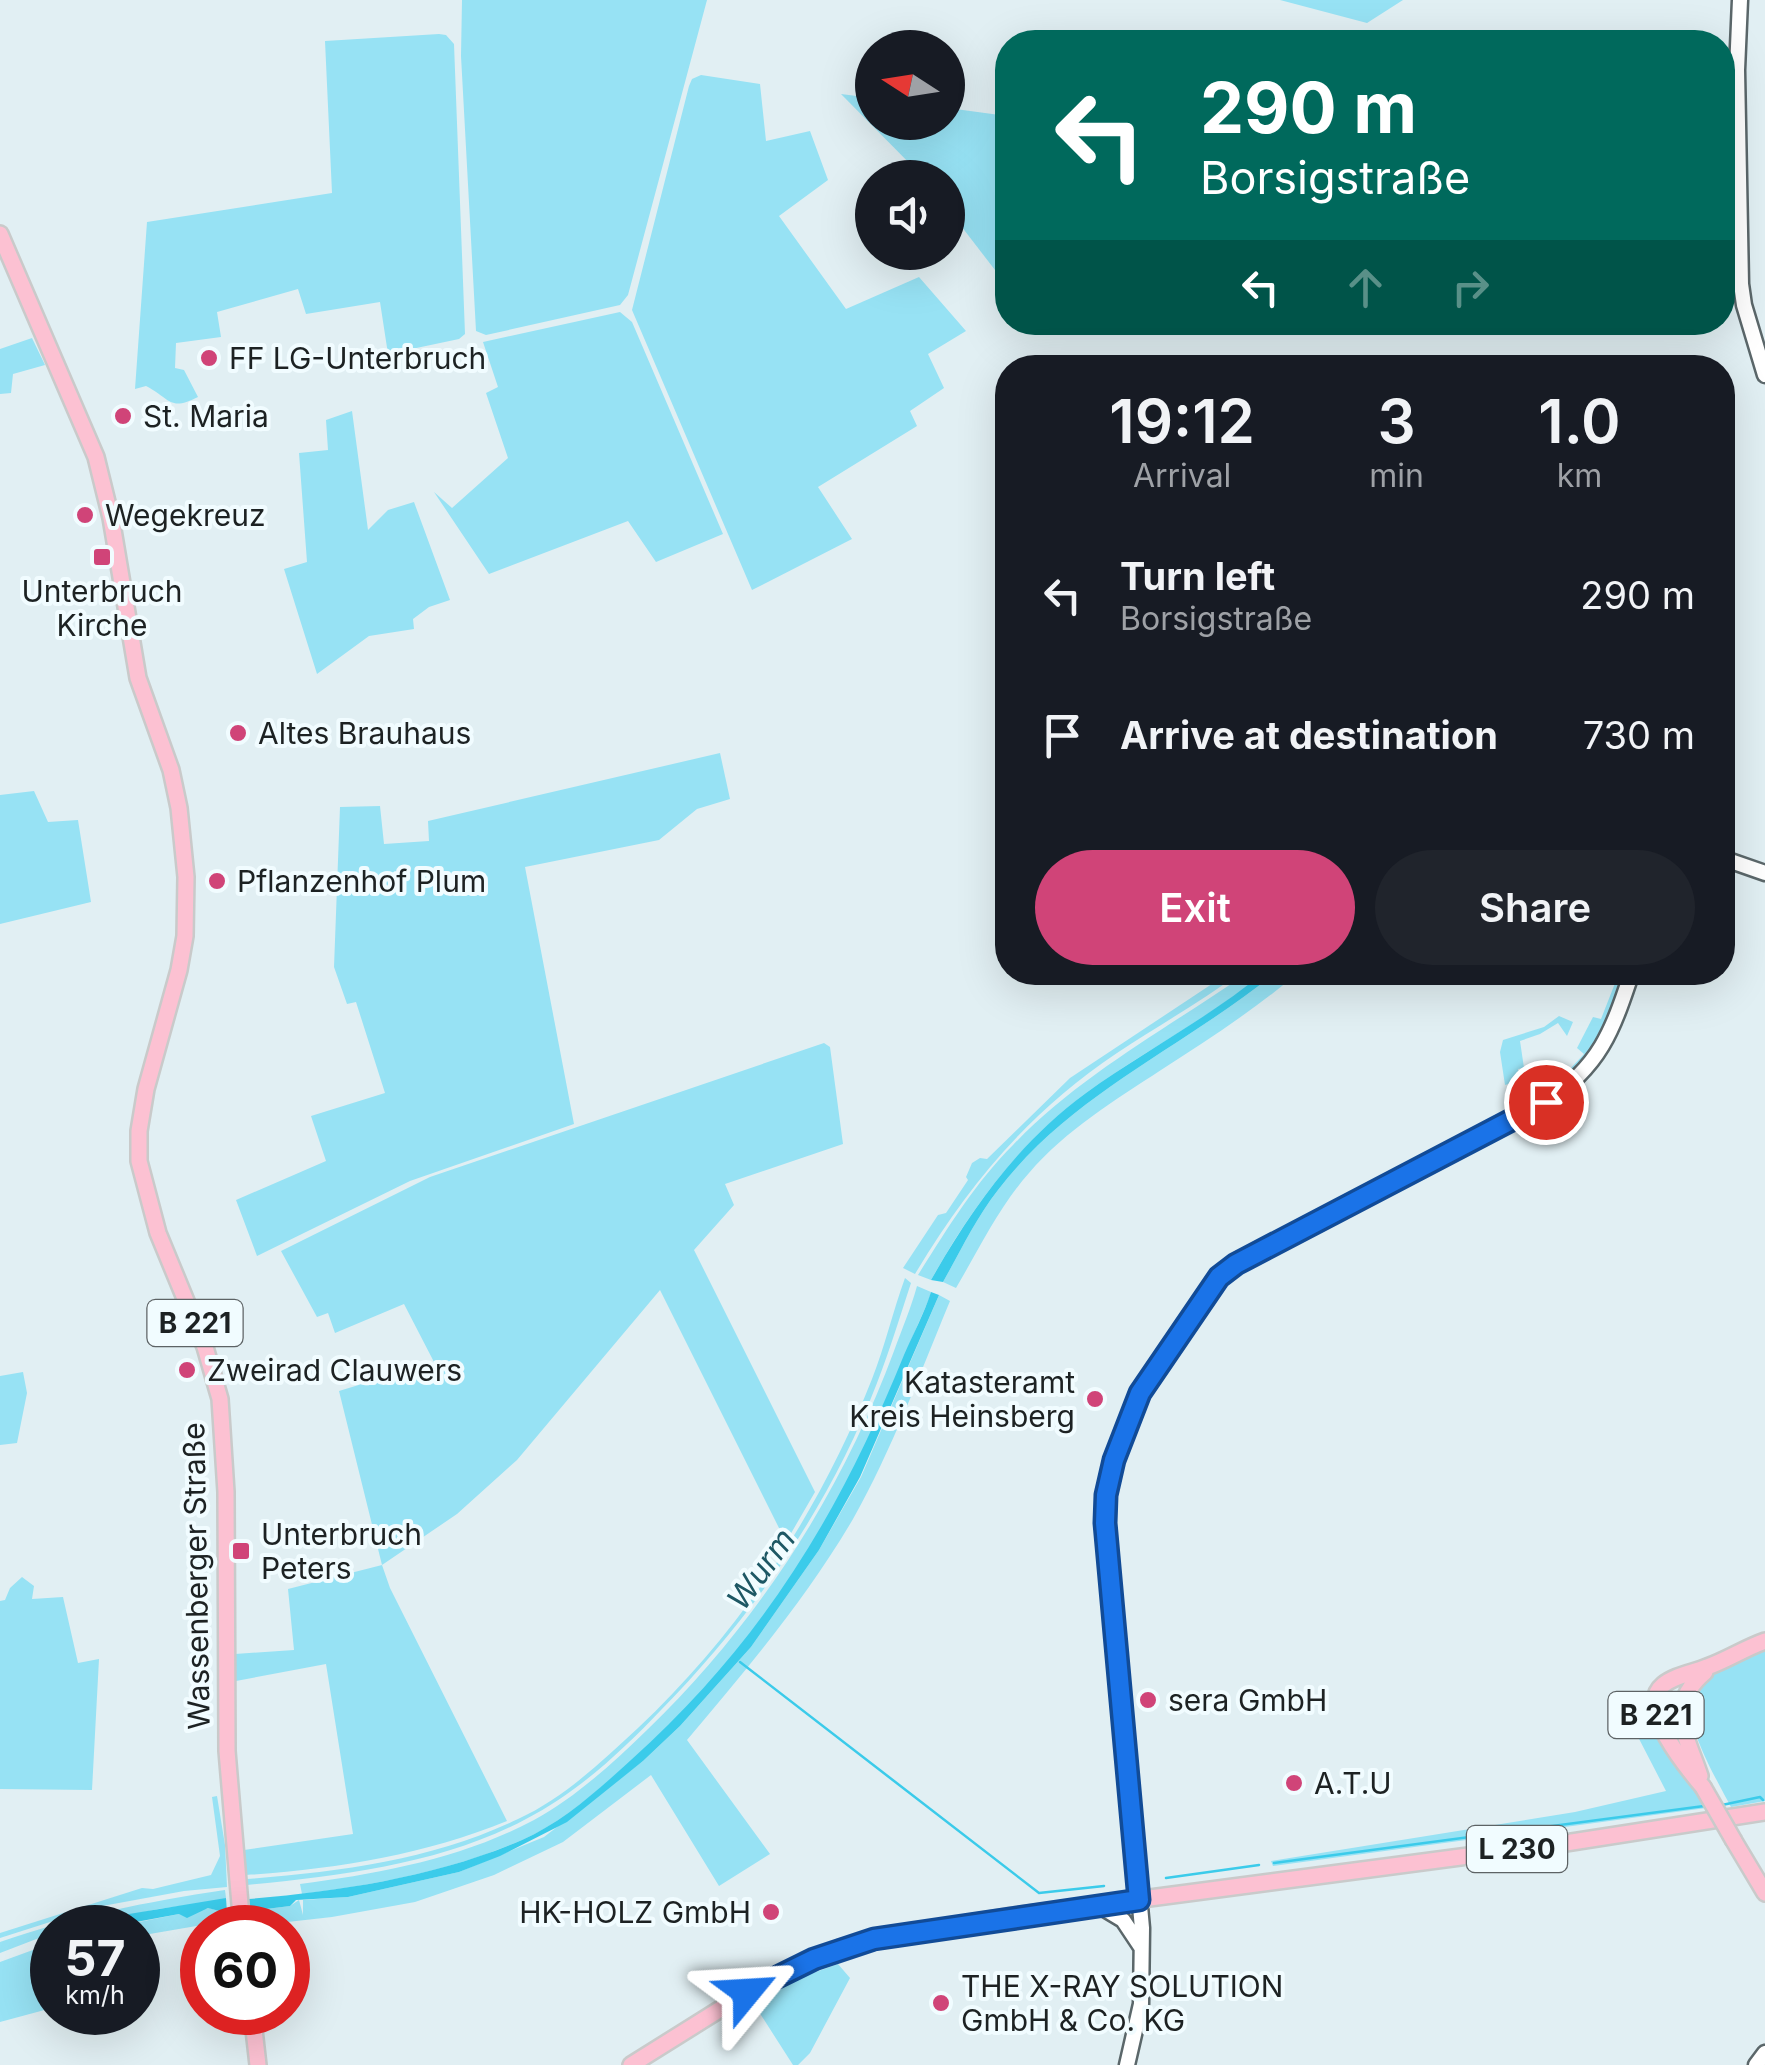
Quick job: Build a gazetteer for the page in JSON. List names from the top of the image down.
{
  "streets": {
    "main road": ["B 221", "Wassenberger Straße", "L 230"]
  },
  "water": ["Wurm"],
  "places": {
    "other": [
      "FF LG-Unterbruch",
      "St. Maria",
      "Wegekreuz",
      "Altes Brauhaus",
      "Pflanzenhof Plum",
      "Zweirad Clauwers",
      "Katasteramt Kreis Heinsberg",
      "sera GmbH",
      "A.T.U",
      "HK-HOLZ GmbH",
      "THE X-RAY SOLUTION GmbH & Co. KG"
    ],
    "transit": ["Unterbruch Kirche", "Unterbruch Peters"]
  },
  "north": "left",
  "page": {
    "turn": ["290 m", "Borsigstraße"],
    "eta": [
      "19:12",
      "Arrival",
      "3",
      "min",
      "1.0",
      "km"
    ],
    "list": [
      {
        "name": "Turn left",
        "note": "Borsigstraße",
        "value": "290 m"
      },
      {
        "name": "Arrive at destination",
        "value": "730 m"
      }
    ],
    "buttons": ["Exit", "Share"],
    "speed": "57 km/h",
    "limit": "60"
  }
}
